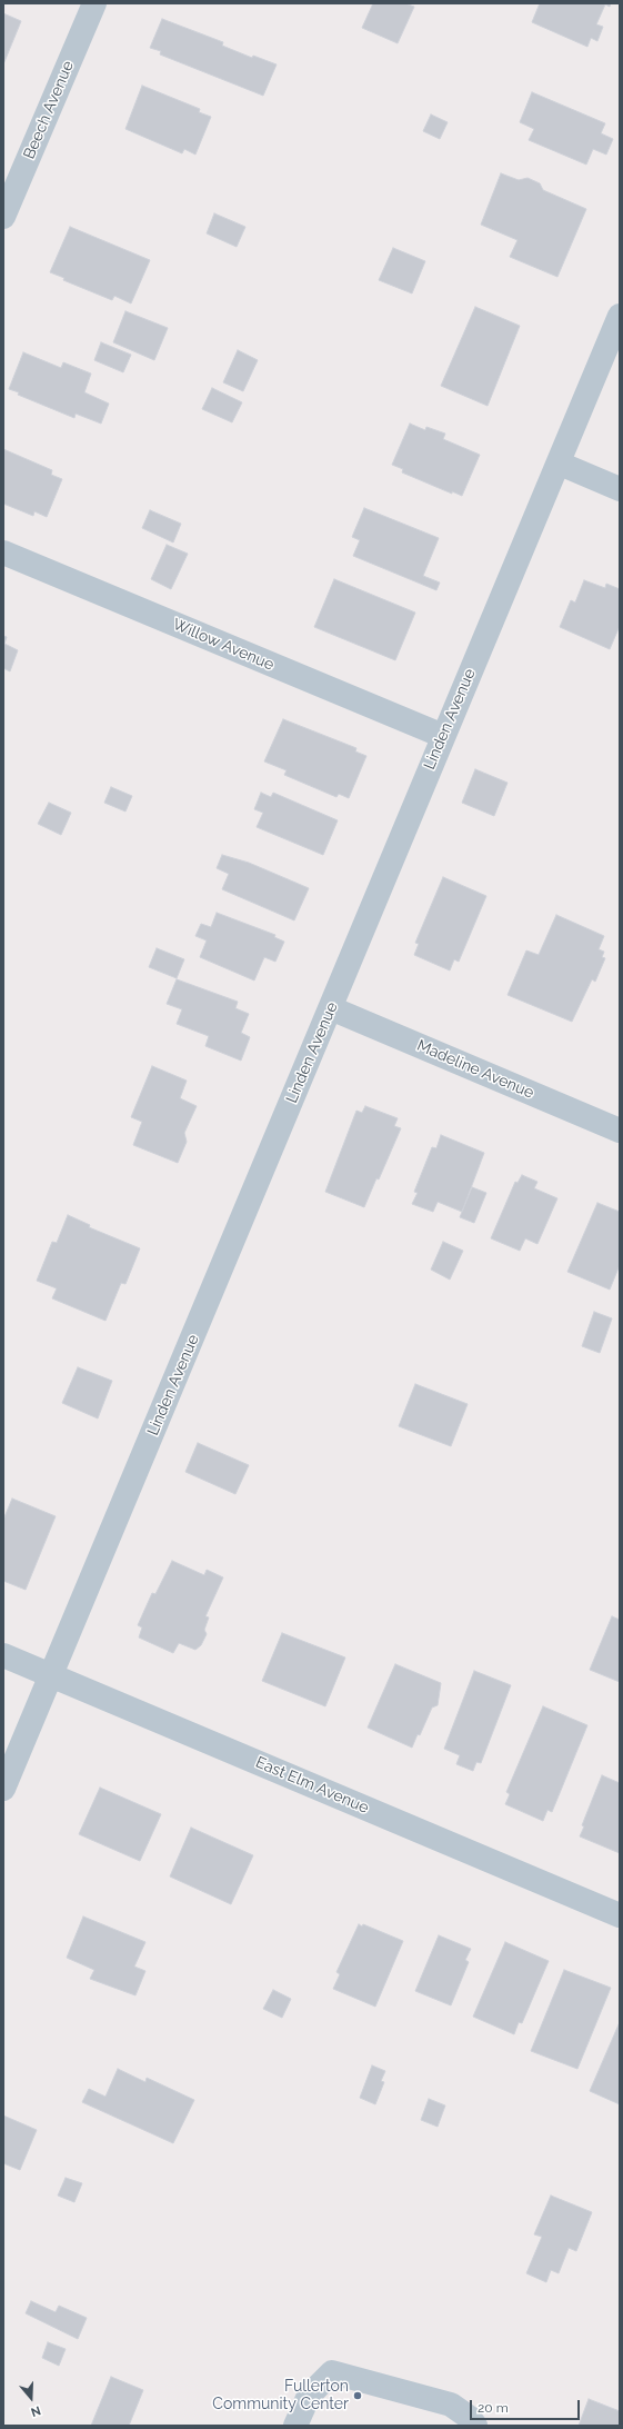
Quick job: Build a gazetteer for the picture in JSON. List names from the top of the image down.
{
  "streets": {
    "street": [
      "Beech Avenue",
      "Willow Avenue",
      "Linden Avenue",
      "Madeline Avenue",
      "East Elm Avenue"
    ]
  },
  "crossings": [
    ["Willow Avenue", "Linden Avenue"],
    ["Linden Avenue", "Madeline Avenue"],
    ["Linden Avenue", "East Elm Avenue"]
  ],
  "places": ["Fullerton Community Center"],
  "scale_bar": "20 m",
  "north": "bottom"
}
